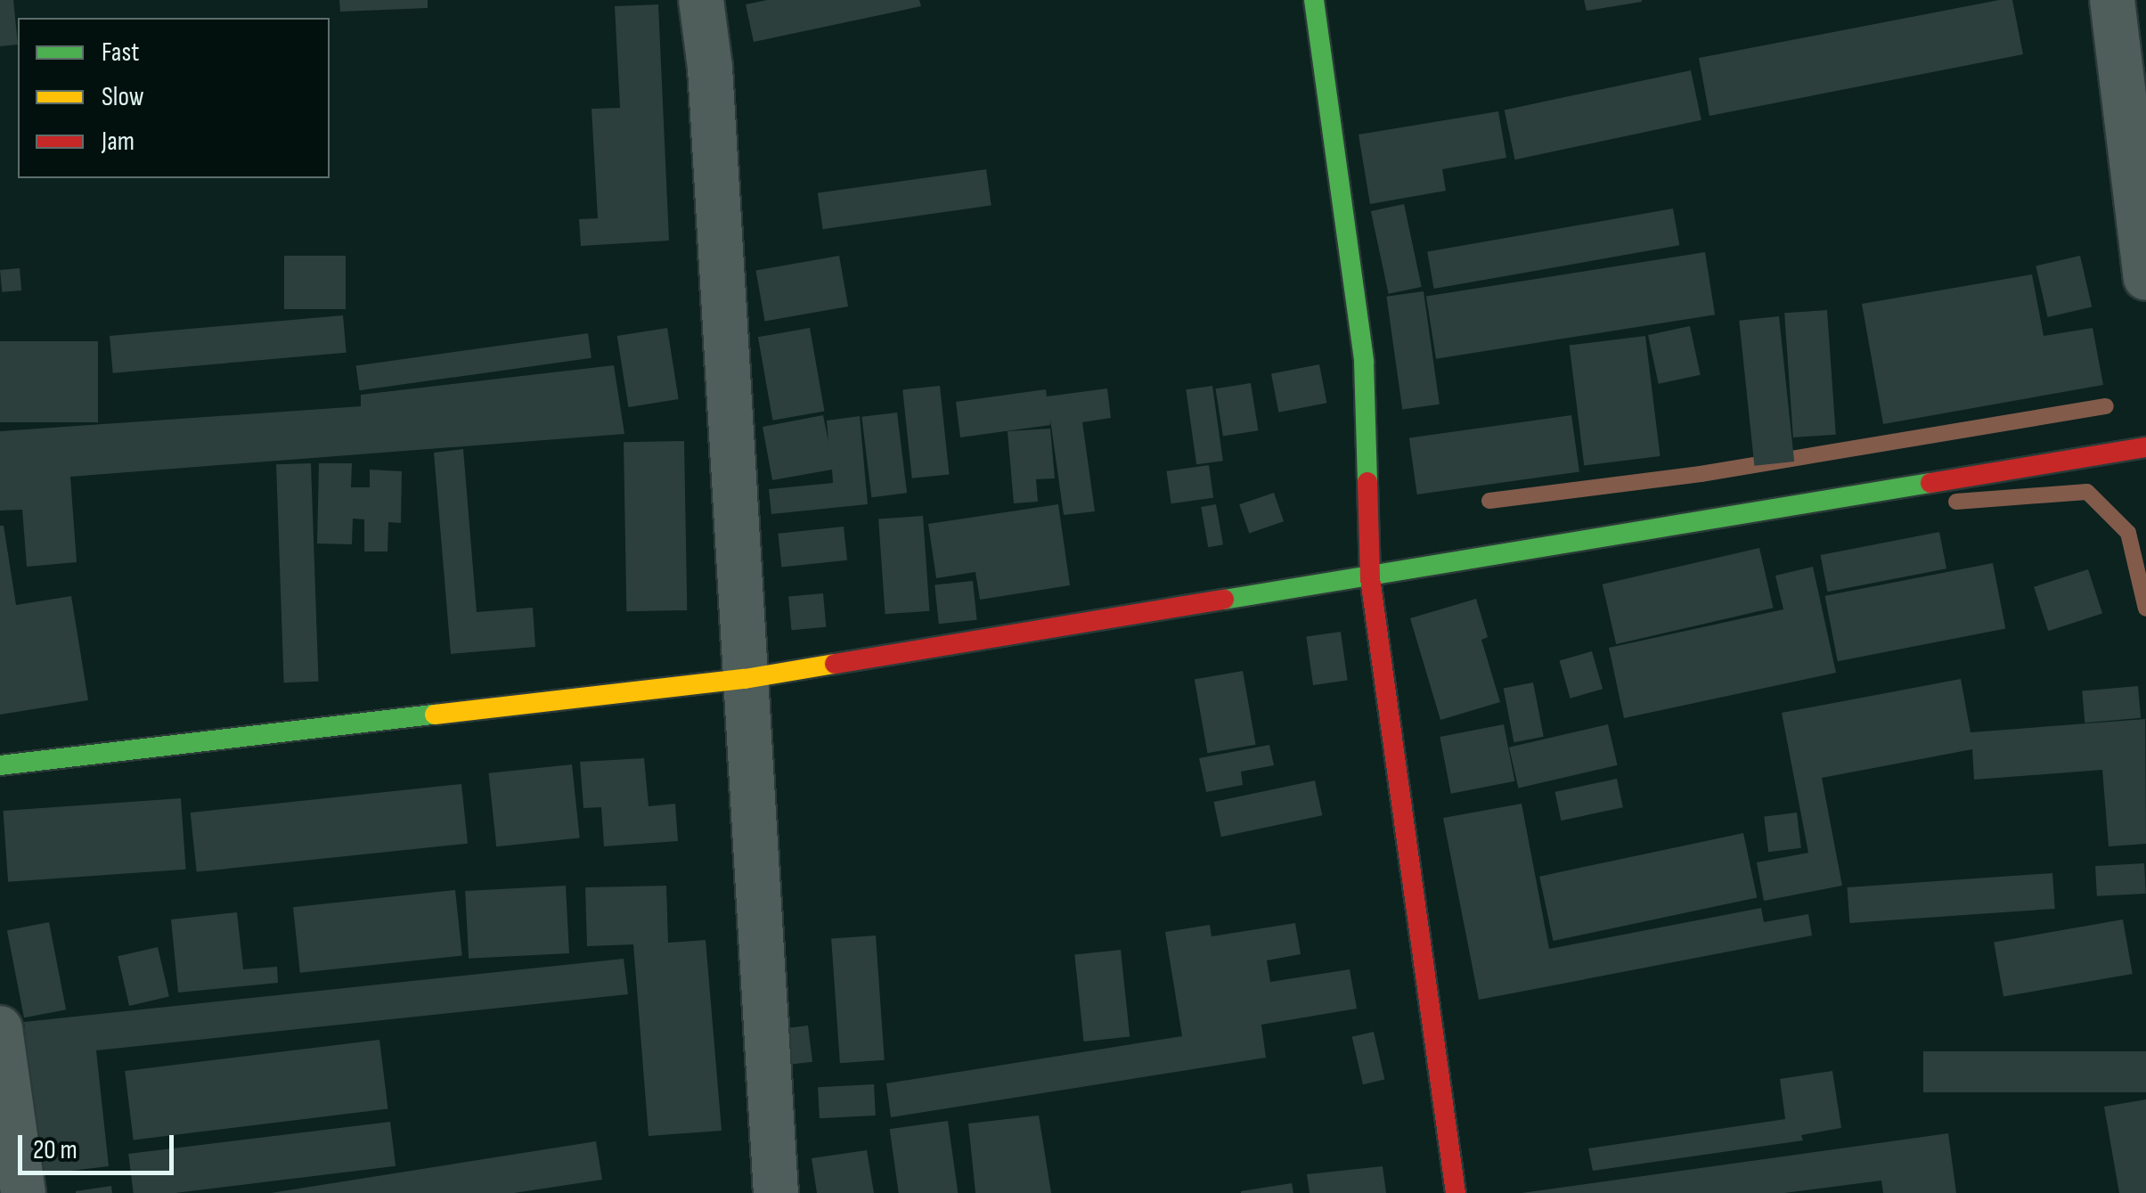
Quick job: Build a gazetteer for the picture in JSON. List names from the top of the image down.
{
  "legend": ["Fast", "Slow", "Jam"],
  "scale_bar": "20 m"
}
